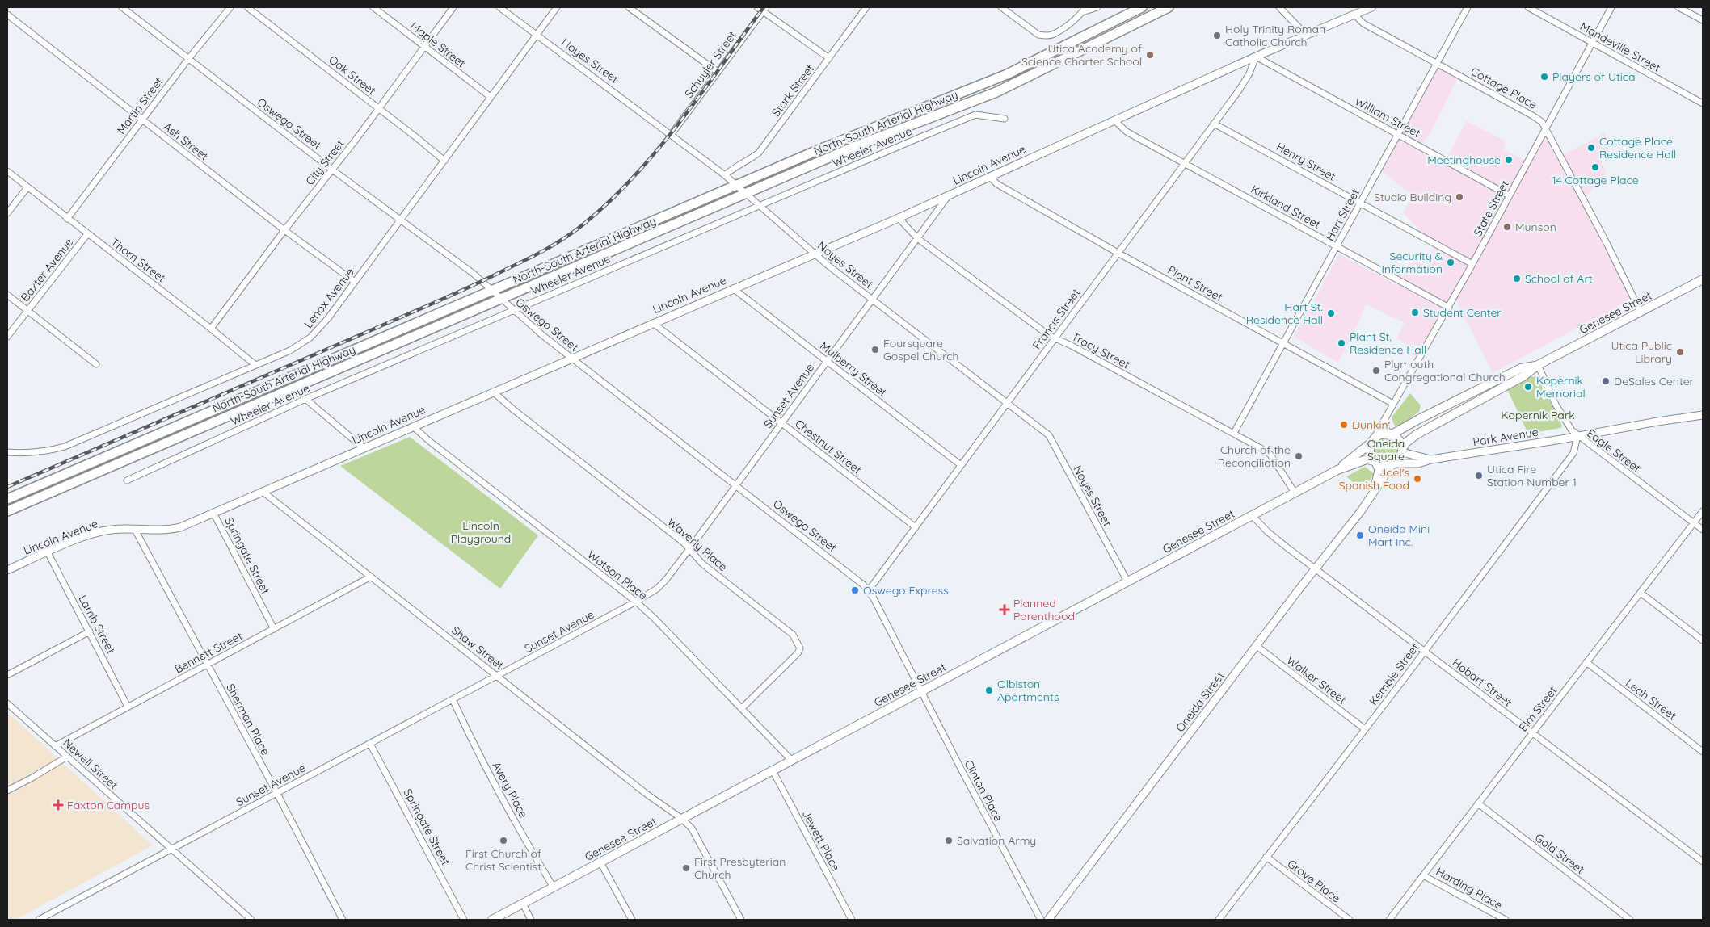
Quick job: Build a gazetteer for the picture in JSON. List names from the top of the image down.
{
  "streets": {
    "highway": ["North-South Arterial Highway"],
    "main road": ["Genesee Street"],
    "street": [
      "Maple Street",
      "Mandeville Street",
      "Noyes Street",
      "Schuyler Street",
      "Oak Street",
      "Cottage Place",
      "Stark Street",
      "Martin Street",
      "William Street",
      "Oswego Street",
      "Ash Street",
      "Wheeler Avenue",
      "Henry Street",
      "City Street",
      "Lincoln Avenue",
      "Kirkland Street",
      "State Street",
      "Hart Street",
      "Thorn Street",
      "Baxter Avenue",
      "Plant Street",
      "Lenox Avenue",
      "Francis Street",
      "Tracy Street",
      "Mulberry Street",
      "Sunset Avenue",
      "Park Avenue",
      "Chestnut Street",
      "Eagle Street",
      "Waverly Place",
      "Springate Street",
      "Watson Place",
      "Lamb Street",
      "Shaw Street",
      "Bennett Street",
      "Kemble Street",
      "Walker Street",
      "Hobart Street",
      "Leah Street",
      "Oneida Street",
      "Elm Street",
      "Sherman Place",
      "Newell Street",
      "Avery Place",
      "Clinton Place",
      "Jewett Place",
      "Gold Street",
      "Grove Place",
      "Harding Place"
    ]
  },
  "crossings": [
    ["Maple Street", "City Street"],
    ["Maple Street", "Lenox Avenue"],
    ["Mandeville Street", "State Street"],
    ["Noyes Street", "Schuyler Street"],
    ["Noyes Street", "Stark Street"],
    ["Noyes Street", "North-South Arterial Highway"],
    ["Noyes Street", "Wheeler Avenue"],
    ["Noyes Street", "Lincoln Avenue"],
    ["Noyes Street", "Lenox Avenue"],
    ["Noyes Street", "Genesee Street"],
    ["Noyes Street", "Francis Street"],
    ["Noyes Street", "Sunset Avenue"],
    ["Oak Street", "City Street"],
    ["Oak Street", "Lenox Avenue"],
    ["Cottage Place", "Lincoln Avenue"],
    ["Cottage Place", "State Street"],
    ["Cottage Place", "Hart Street"],
    ["Cottage Place", "Genesee Street"],
    ["Martin Street", "Oswego Street"],
    ["Martin Street", "Ash Street"],
    ["Martin Street", "Thorn Street"],
    ["William Street", "Lincoln Avenue"],
    ["William Street", "State Street"],
    ["William Street", "Hart Street"],
    ["William Street", "Francis Street"],
    ["North-South Arterial Highway", "Oswego Street"],
    ["Oswego Street", "Wheeler Avenue"],
    ["Oswego Street", "City Street"],
    ["Oswego Street", "Lincoln Avenue"],
    ["Oswego Street", "Lenox Avenue"],
    ["Oswego Street", "Genesee Street"],
    ["Oswego Street", "Francis Street"],
    ["Oswego Street", "Sunset Avenue"],
    ["Oswego Street", "Clinton Place"],
    ["Ash Street", "City Street"],
    ["Ash Street", "Lenox Avenue"],
    ["Henry Street", "State Street"],
    ["Henry Street", "Hart Street"],
    ["Henry Street", "Francis Street"],
    ["City Street", "Thorn Street"],
    ["Lincoln Avenue", "Kirkland Street"],
    ["Lincoln Avenue", "Plant Street"],
    ["Lincoln Avenue", "Francis Street"],
    ["Lincoln Avenue", "Tracy Street"],
    ["Lincoln Avenue", "Mulberry Street"],
    ["Lincoln Avenue", "Sunset Avenue"],
    ["Lincoln Avenue", "Chestnut Street"],
    ["Lincoln Avenue", "Waverly Place"],
    ["Lincoln Avenue", "Springate Street"],
    ["Lincoln Avenue", "Watson Place"],
    ["Lincoln Avenue", "Lamb Street"],
    ["Lincoln Avenue", "Shaw Street"],
    ["Lincoln Avenue", "Sherman Place"],
    ["Kirkland Street", "State Street"],
    ["Kirkland Street", "Hart Street"],
    ["Kirkland Street", "Francis Street"],
    ["State Street", "Plant Street"],
    ["State Street", "Genesee Street"],
    ["State Street", "Park Avenue"],
    ["State Street", "Oneida Street"],
    ["Hart Street", "Plant Street"],
    ["Hart Street", "Tracy Street"],
    ["Thorn Street", "Baxter Avenue"],
    ["Thorn Street", "Lenox Avenue"],
    ["Plant Street", "Francis Street"],
    ["Genesee Street", "Tracy Street"],
    ["Genesee Street", "Park Avenue"],
    ["Genesee Street", "Eagle Street"],
    ["Genesee Street", "Watson Place"],
    ["Genesee Street", "Shaw Street"],
    ["Genesee Street", "Hobart Street"],
    ["Genesee Street", "Oneida Street"],
    ["Genesee Street", "Avery Place"],
    ["Genesee Street", "Clinton Place"],
    ["Genesee Street", "Jewett Place"],
    ["Francis Street", "Tracy Street"],
    ["Francis Street", "Mulberry Street"],
    ["Francis Street", "Chestnut Street"],
    ["Tracy Street", "Sunset Avenue"],
    ["Mulberry Street", "Sunset Avenue"],
    ["Sunset Avenue", "Chestnut Street"],
    ["Sunset Avenue", "Waverly Place"],
    ["Sunset Avenue", "Springate Street"],
    ["Sunset Avenue", "Watson Place"],
    ["Sunset Avenue", "Shaw Street"],
    ["Sunset Avenue", "Sherman Place"],
    ["Sunset Avenue", "Newell Street"],
    ["Sunset Avenue", "Avery Place"],
    ["Park Avenue", "Eagle Street"],
    ["Park Avenue", "Kemble Street"],
    ["Park Avenue", "Oneida Street"],
    ["Eagle Street", "Kemble Street"],
    ["Eagle Street", "Elm Street"],
    ["Waverly Place", "Watson Place"],
    ["Springate Street", "Bennett Street"],
    ["Lamb Street", "Bennett Street"],
    ["Shaw Street", "Bennett Street"],
    ["Bennett Street", "Sherman Place"],
    ["Bennett Street", "Newell Street"],
    ["Kemble Street", "Walker Street"],
    ["Kemble Street", "Hobart Street"],
    ["Kemble Street", "Grove Place"],
    ["Walker Street", "Oneida Street"],
    ["Hobart Street", "Oneida Street"],
    ["Hobart Street", "Elm Street"],
    ["Leah Street", "Elm Street"],
    ["Elm Street", "Gold Street"],
    ["Elm Street", "Harding Place"]
  ],
  "parks": ["Kopernik Park", "Oneida Square", "Lincoln Playground"],
  "places": {
    "other": [
      "Holy Trinity Roman Catholic Church",
      "Utica Academy of Science Charter School",
      "Players of Utica",
      "Cottage Place Residence Hall",
      "Meetinghouse",
      "14 Cottage Place",
      "Studio Building",
      "Munson",
      "Security & Information",
      "School of Art",
      "Student Center",
      "Hart St. Residence Hall",
      "Plant St. Residence Hall",
      "Foursquare Gospel Church",
      "Utica Public Library",
      "Plymouth Congregational Church",
      "DeSales Center",
      "Kopernik Memorial",
      "Dunkin'",
      "Church of the Reconciliation",
      "Utica Fire Station Number 1",
      "Joel's Spanish Food",
      "Oneida Mini Mart Inc.",
      "Oswego Express",
      "Olbiston Apartments",
      "First Church of Christ Scientist",
      "Salvation Army",
      "First Presbyterian Church"
    ],
    "health": ["Planned Parenthood", "Faxton Campus"]
  }
}
